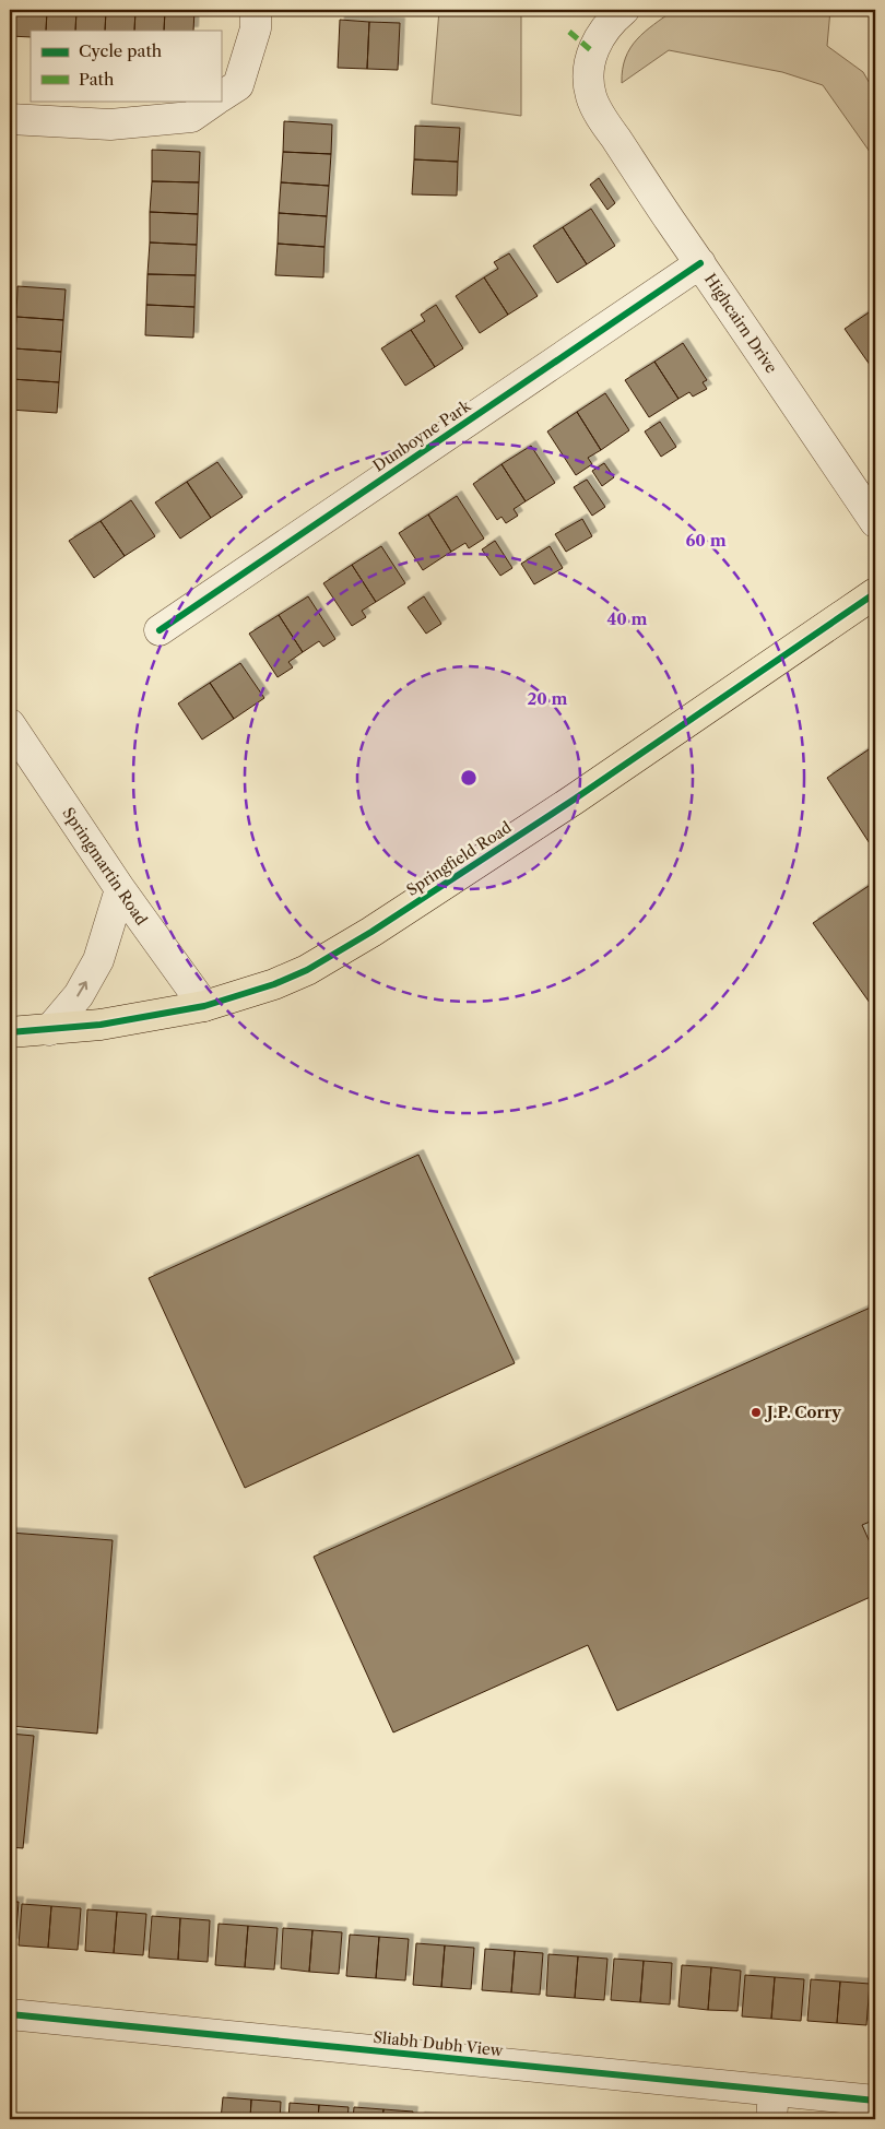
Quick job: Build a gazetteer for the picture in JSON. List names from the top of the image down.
{
  "streets": {
    "highway": ["Springfield Road"],
    "street": [
      "Highcairn Drive",
      "Dunboyne Park",
      "Springmartin Road",
      "Sliabh Dubh View"
    ]
  },
  "crossings": [
    ["Highcairn Drive", "Dunboyne Park"],
    ["Springfield Road", "Springmartin Road"]
  ],
  "places": ["J.P. Corry"],
  "legend": ["Cycle path", "Path"],
  "rings": ["60 m", "40 m", "20 m"]
}
